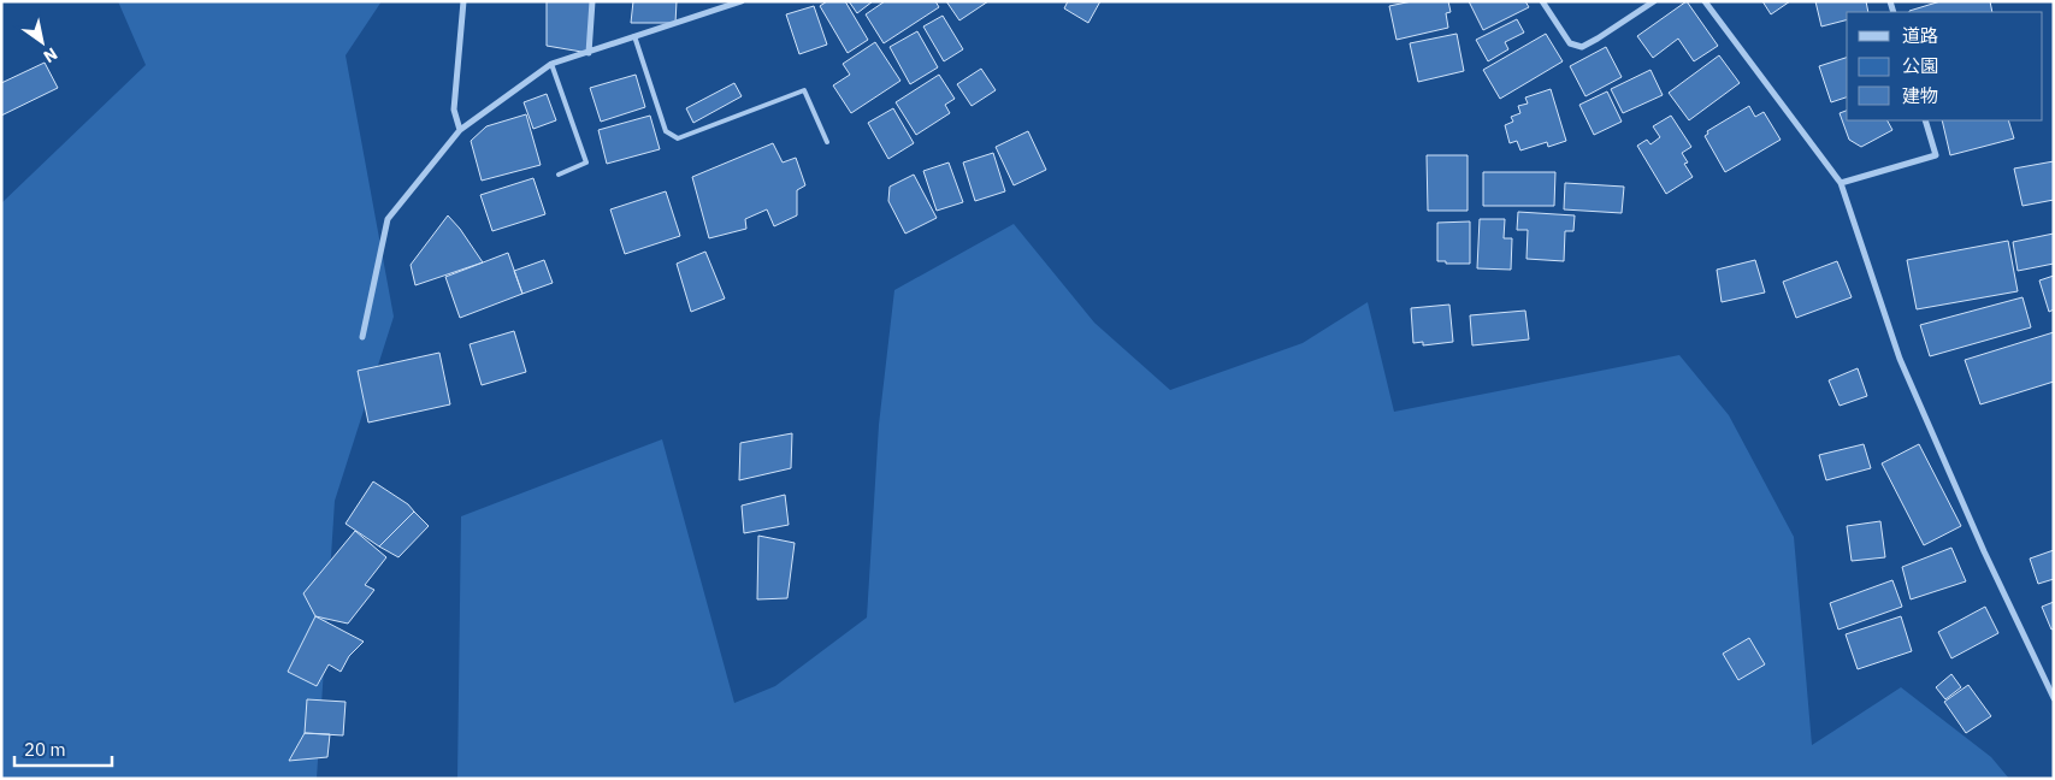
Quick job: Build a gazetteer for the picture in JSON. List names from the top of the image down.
{
  "legend": ["道路", "公園", "建物"],
  "scale_bar": "20 m",
  "north": "bottom right"
}
